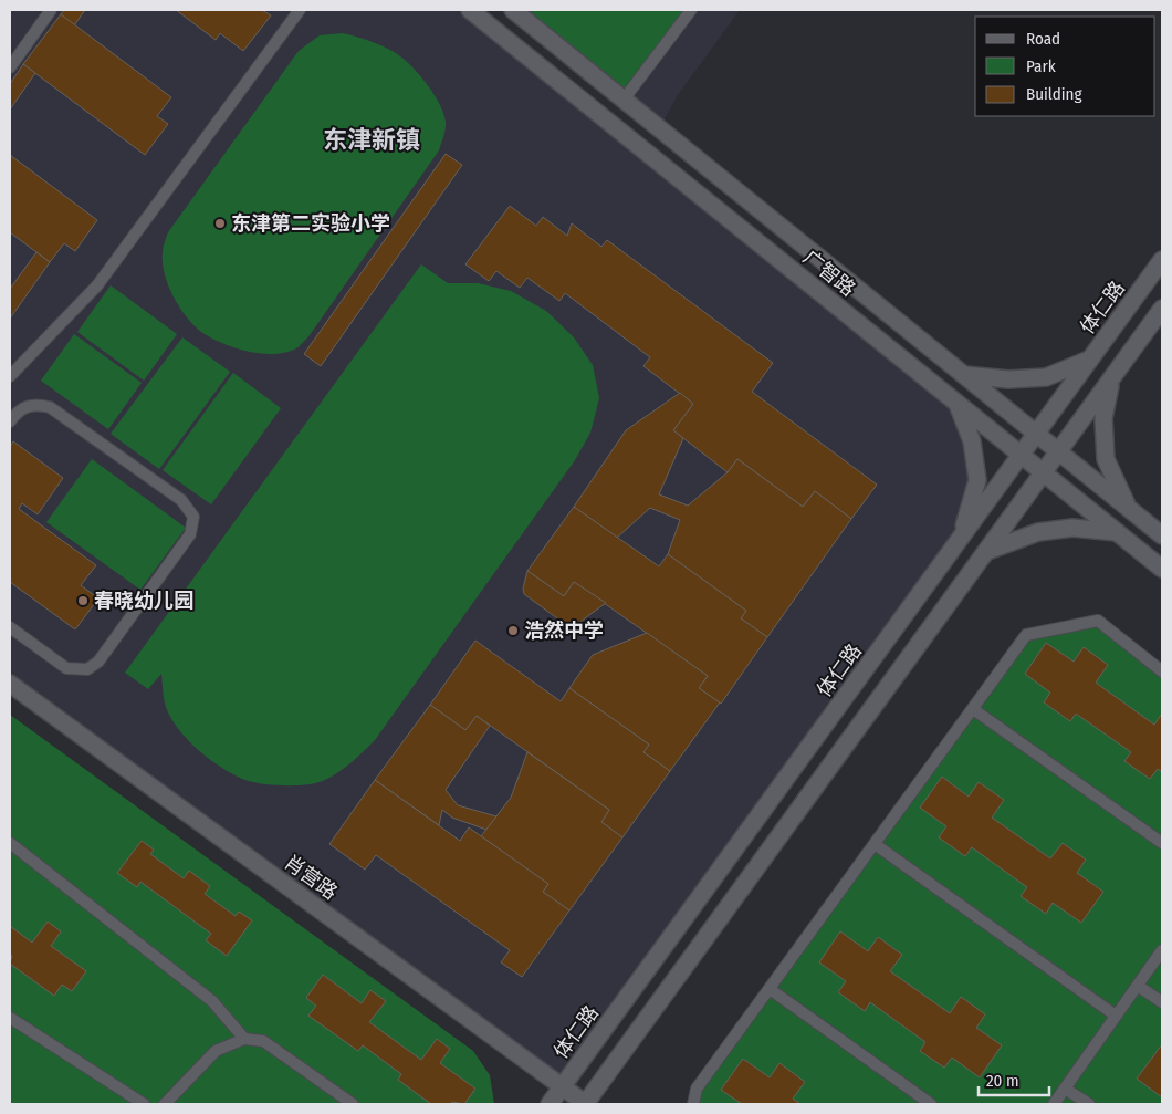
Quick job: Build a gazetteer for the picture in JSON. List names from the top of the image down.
{
  "streets": {
    "street": ["广智路", "体仁路", "肖营路"]
  },
  "crossings": [
    ["广智路", "体仁路"],
    ["体仁路", "肖营路"]
  ],
  "districts": ["东津新镇"],
  "places": ["东津第二实验小学", "春晓幼儿园", "浩然中学"],
  "legend": ["Road", "Park", "Building"],
  "scale_bar": "20 m"
}
